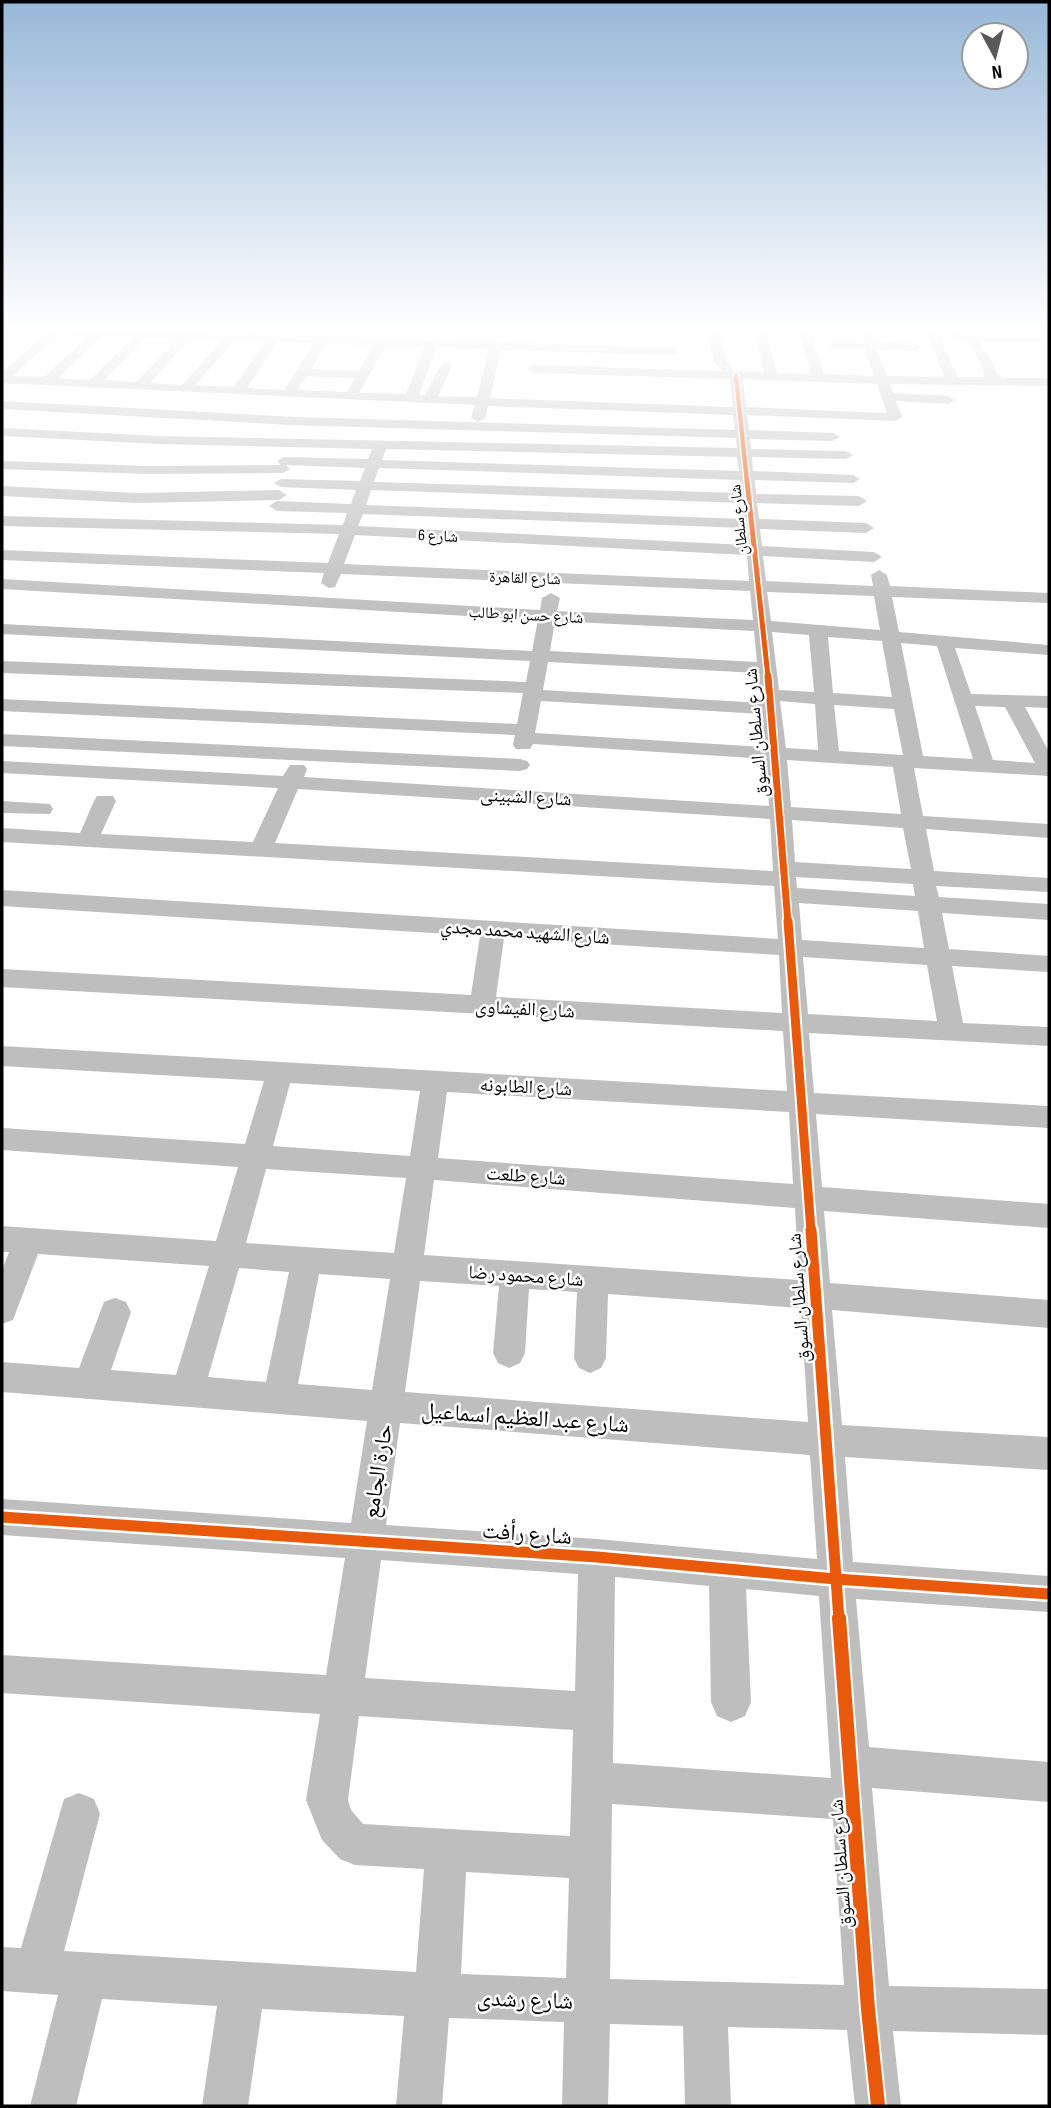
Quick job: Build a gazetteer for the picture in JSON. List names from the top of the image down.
{
  "streets": {
    "street": [
      "شارع سلطان",
      "شارع 6",
      "شارع القاهرة",
      "شارع حسن ابو طالب",
      "شارع سلطان السوق",
      "شارع الشبينى",
      "شارع الشهيد محمد مجدي",
      "شارع الفيشاوى",
      "شارع الطابونه",
      "شارع طلعت",
      "شارع محمود رضا",
      "شارع عبد العظيم اسماعيل",
      "حارة الجامع",
      "شارع رأفت",
      "شارع رشدى"
    ]
  },
  "crossings": [
    ["شارع سلطان", "شارع 6"],
    ["شارع سلطان", "شارع القاهرة"],
    ["شارع سلطان", "شارع سلطان السوق"],
    ["شارع 6", "شارع القاهرة"],
    ["شارع 6", "شارع حسن ابو طالب"],
    ["شارع القاهرة", "شارع حسن ابو طالب"],
    ["شارع القاهرة", "شارع سلطان السوق"],
    ["شارع حسن ابو طالب", "شارع سلطان السوق"],
    ["شارع سلطان السوق", "شارع الشبينى"],
    ["شارع سلطان السوق", "شارع الشهيد محمد مجدي"],
    ["شارع سلطان السوق", "شارع الفيشاوى"],
    ["شارع سلطان السوق", "شارع الطابونه"],
    ["شارع سلطان السوق", "شارع طلعت"],
    ["شارع سلطان السوق", "شارع محمود رضا"],
    ["شارع سلطان السوق", "شارع عبد العظيم اسماعيل"],
    ["شارع سلطان السوق", "شارع رأفت"],
    ["شارع سلطان السوق", "شارع رشدى"],
    ["شارع الطابونه", "حارة الجامع"],
    ["شارع طلعت", "حارة الجامع"],
    ["شارع محمود رضا", "حارة الجامع"],
    ["شارع عبد العظيم اسماعيل", "حارة الجامع"],
    ["حارة الجامع", "شارع رأفت"]
  ],
  "north": "bottom"
}
